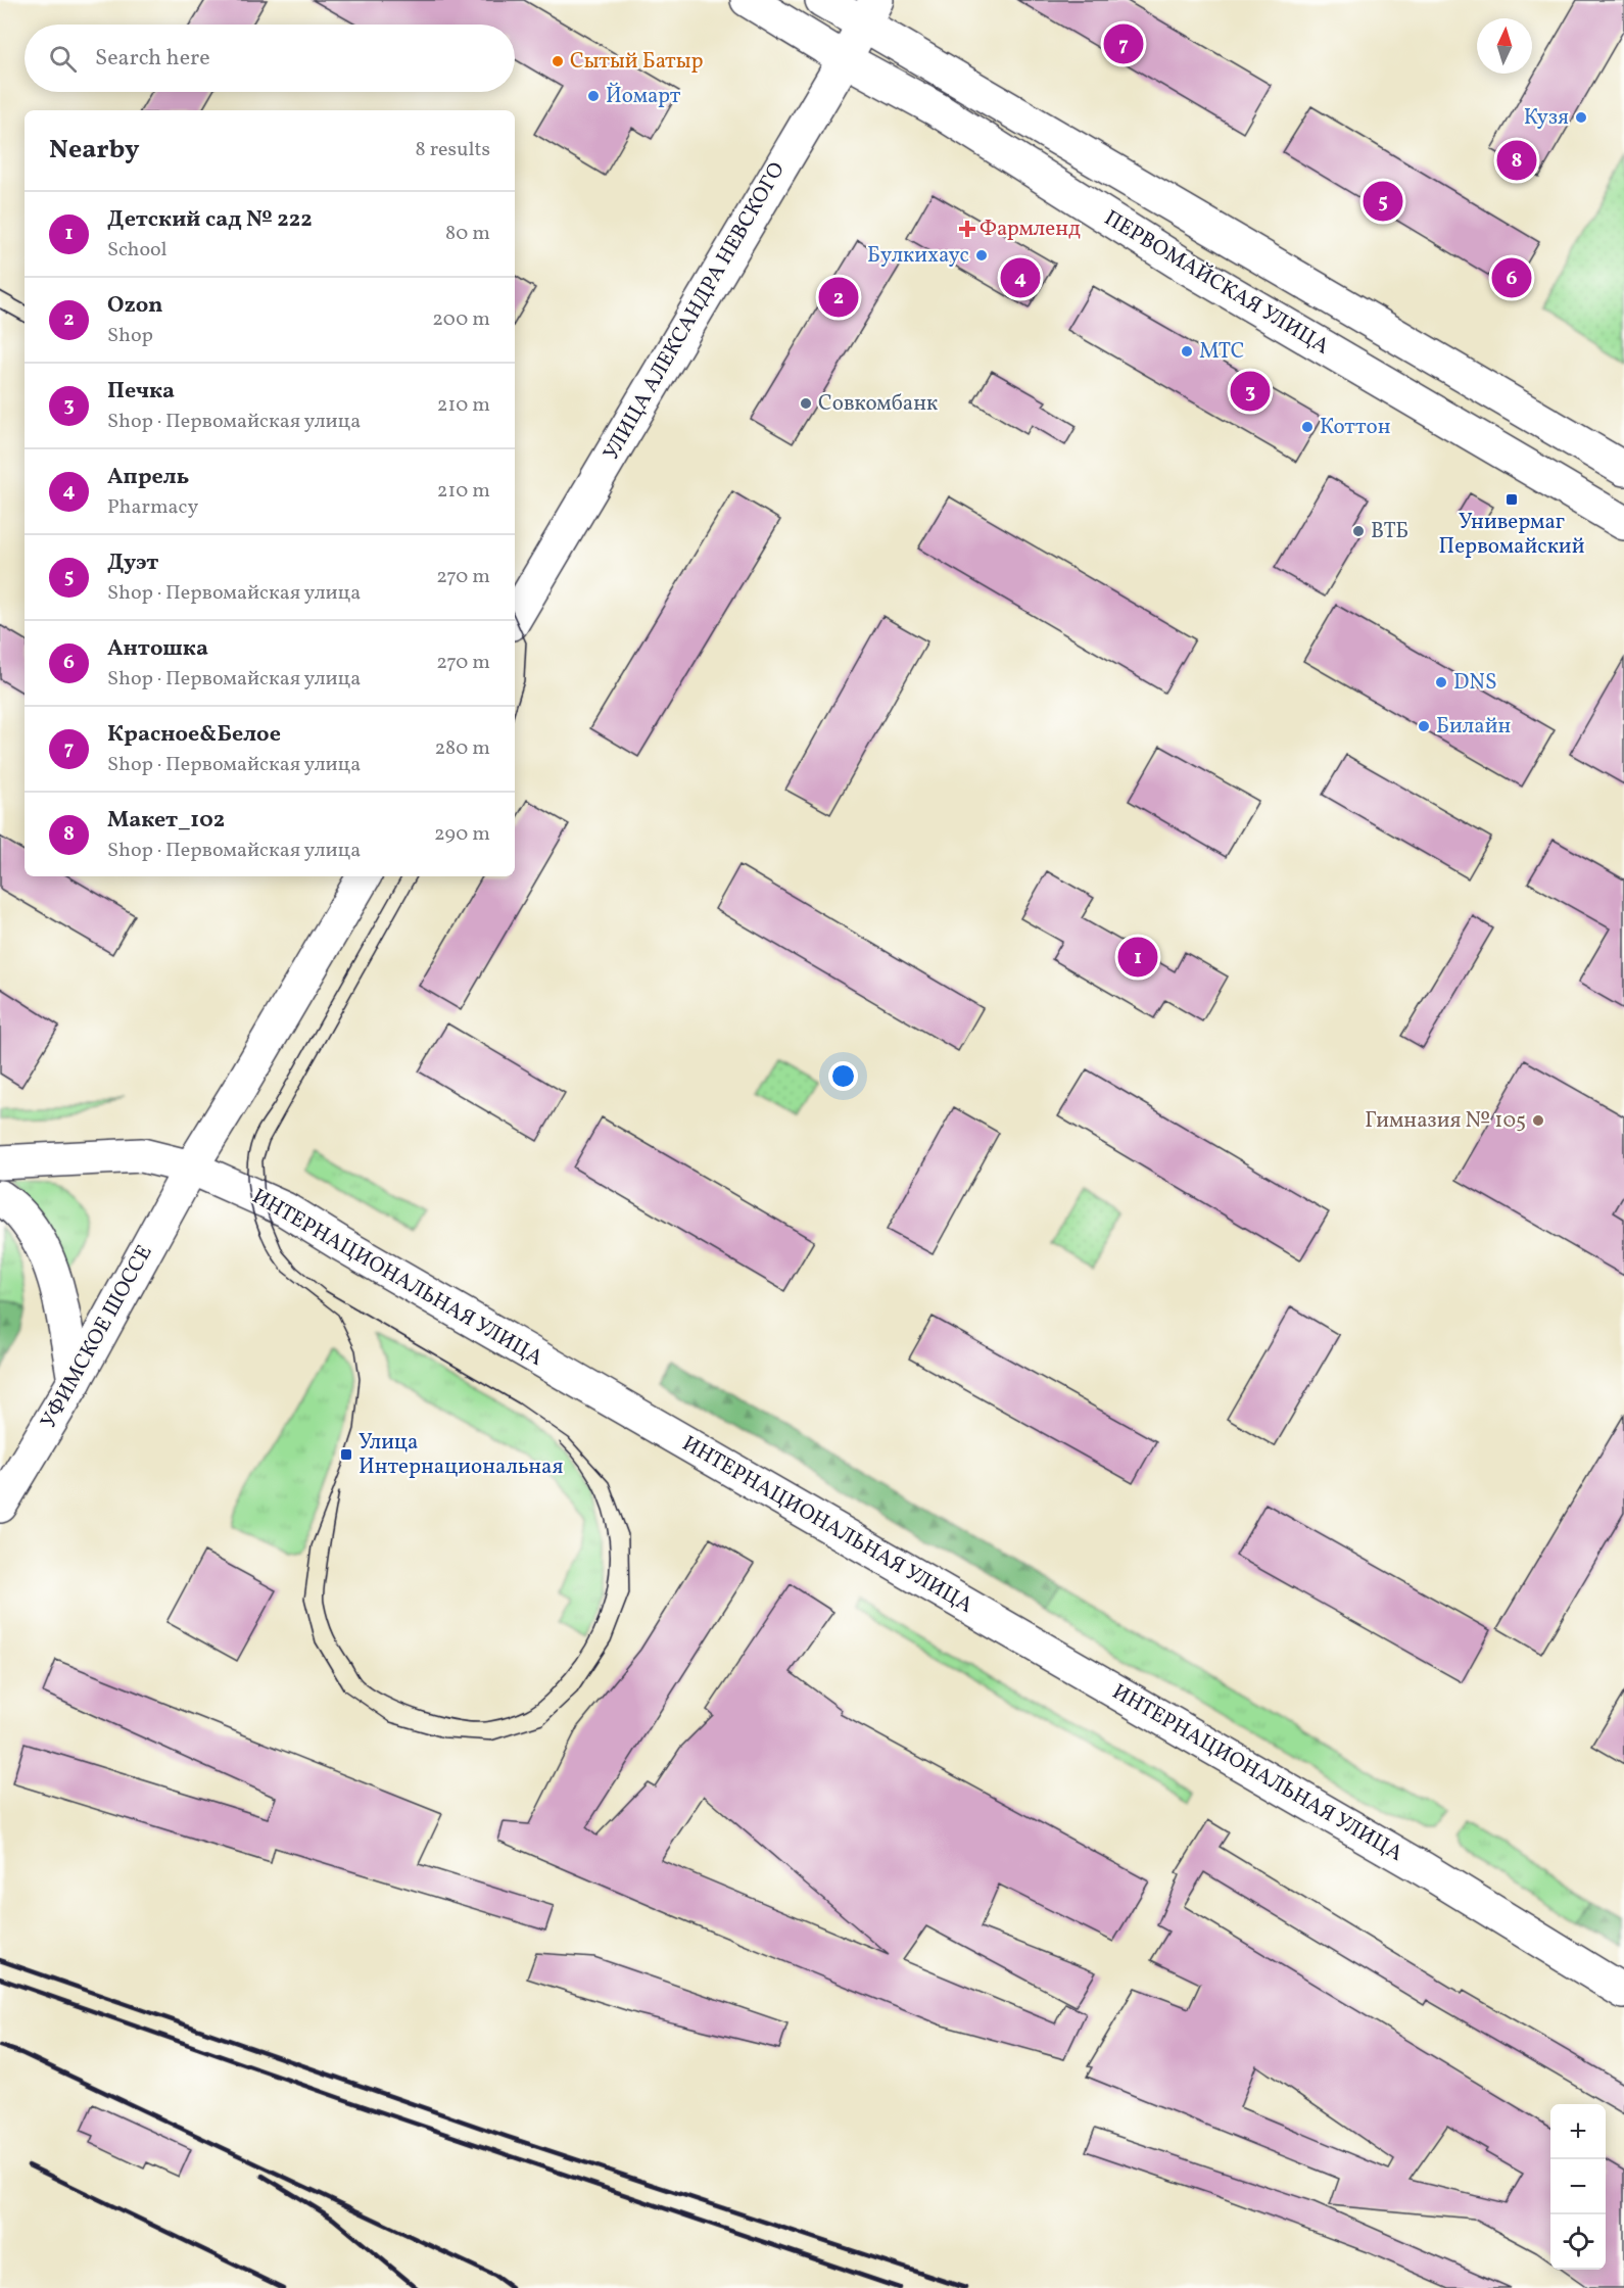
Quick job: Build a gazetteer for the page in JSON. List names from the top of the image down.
{
  "streets": {
    "main road": [
      "ПЕРВОМАЙСКАЯ УЛИЦА",
      "УЛИЦА АЛЕКСАНДРА НЕВСКОГО",
      "ИНТЕРНАЦИОНАЛЬНАЯ УЛИЦА",
      "УФИМСКОЕ ШОССЕ"
    ]
  },
  "crossings": [
    ["ПЕРВОМАЙСКАЯ УЛИЦА", "УЛИЦА АЛЕКСАНДРА НЕВСКОГО"],
    ["ИНТЕРНАЦИОНАЛЬНАЯ УЛИЦА", "УФИМСКОЕ ШОССЕ"]
  ],
  "places": {
    "other": [
      "Сытый Батыр",
      "Йомарт",
      "Кузя",
      "Булкихаус",
      "МТС",
      "Совкомбанк",
      "Коттон",
      "ВТБ",
      "DNS",
      "Билайн",
      "Гимназия № 105"
    ],
    "health": ["Фармленд"],
    "transit": ["Универмаг Первомайский", "Улица Интернациональная"]
  },
  "north": "top",
  "page": {
    "pins": [
      "7",
      "8",
      "5",
      "4",
      "6",
      "2",
      "3",
      "1"
    ],
    "search": "Search here",
    "heading": ["Nearby", "8 results"],
    "list": [
      {
        "mark": "1",
        "name": "Детский сад № 222",
        "note": "School",
        "value": "80 m"
      },
      {
        "mark": "2",
        "name": "Ozon",
        "note": "Shop",
        "value": "200 m"
      },
      {
        "mark": "3",
        "name": "Печка",
        "note": "Shop · Первомайская улица",
        "value": "210 m"
      },
      {
        "mark": "4",
        "name": "Апрель",
        "note": "Pharmacy",
        "value": "210 m"
      },
      {
        "mark": "5",
        "name": "Дуэт",
        "note": "Shop · Первомайская улица",
        "value": "270 m"
      },
      {
        "mark": "6",
        "name": "Антошка",
        "note": "Shop · Первомайская улица",
        "value": "270 m"
      },
      {
        "mark": "7",
        "name": "Красное&Белое",
        "note": "Shop · Первомайская улица",
        "value": "280 m"
      },
      {
        "mark": "8",
        "name": "Макет_102",
        "note": "Shop · Первомайская улица",
        "value": "290 m"
      }
    ],
    "map_buttons": ["+", "−"]
  }
}
